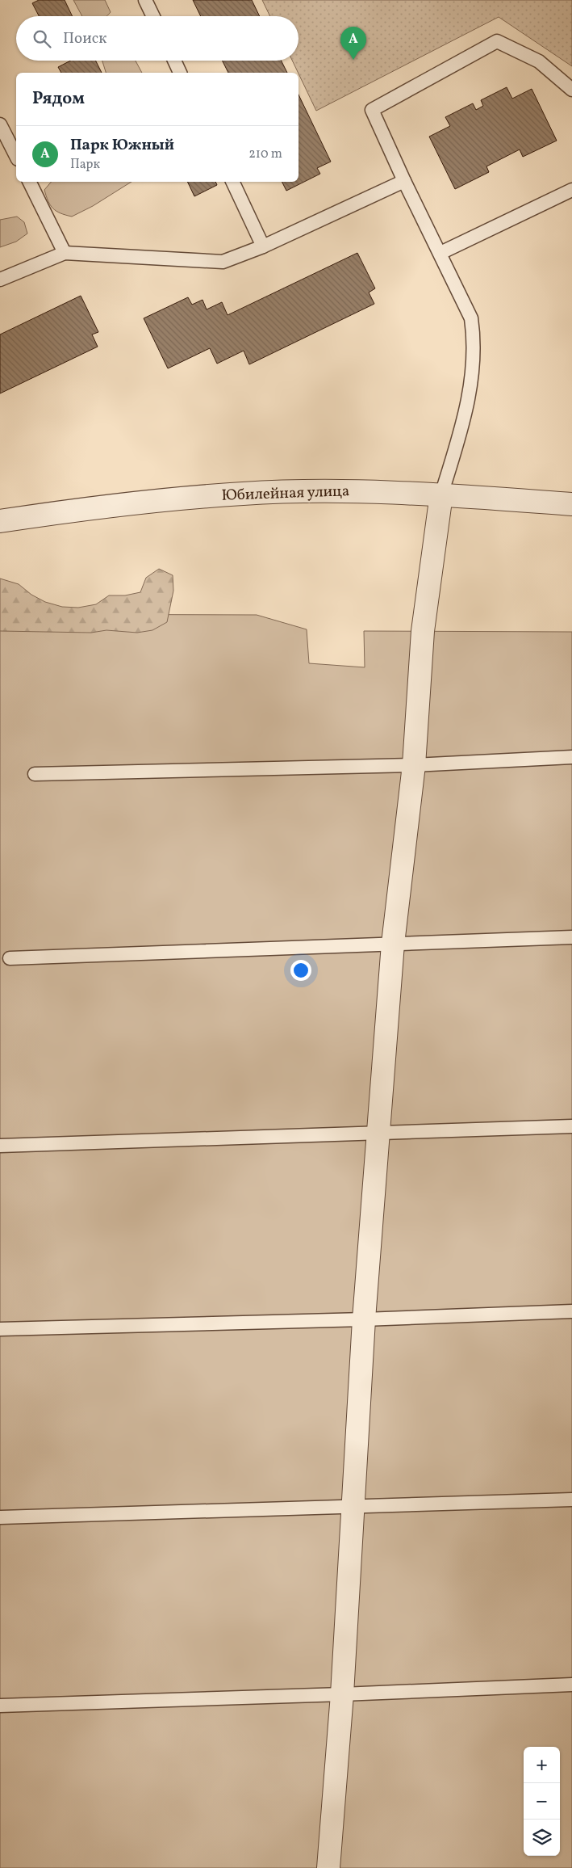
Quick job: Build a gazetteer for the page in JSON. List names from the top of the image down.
{
  "streets": {
    "street": ["Юбилейная улица"]
  },
  "page": {
    "search": "Поиск",
    "pins": "A",
    "heading": "Рядом",
    "list": [
      {
        "mark": "A",
        "name": "Парк Южный",
        "note": "Парк",
        "value": "210 m"
      }
    ],
    "map_buttons": ["+", "−"]
  }
}
